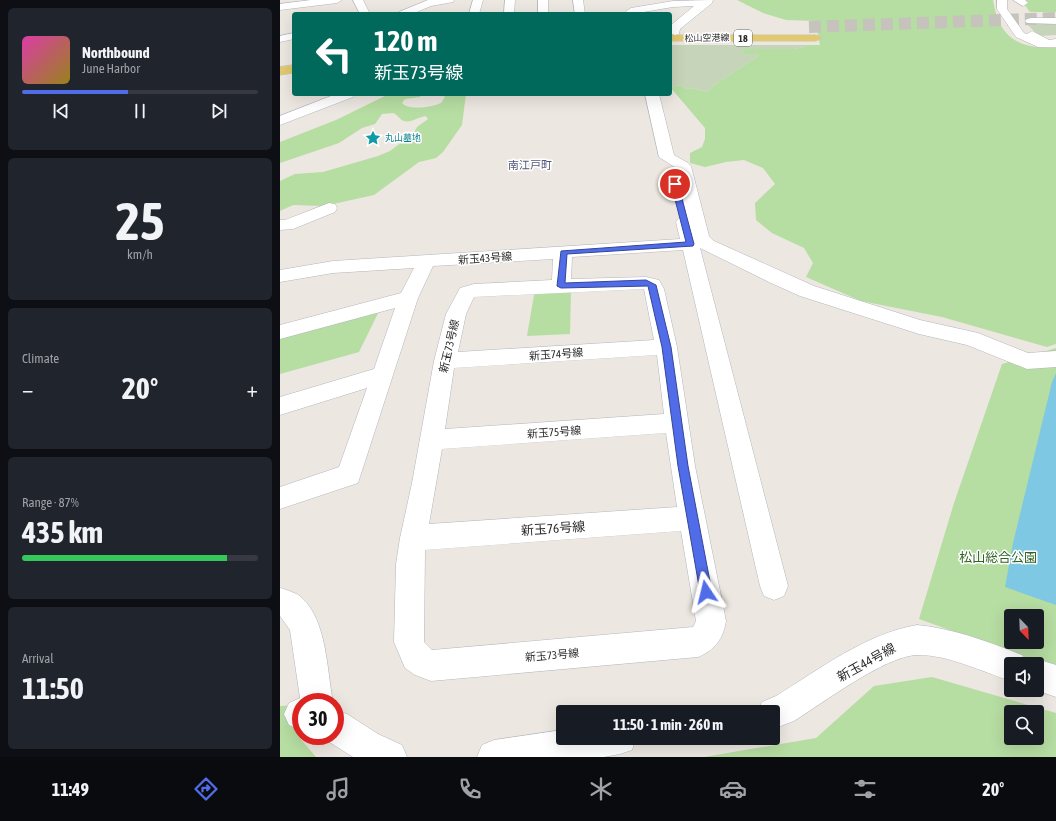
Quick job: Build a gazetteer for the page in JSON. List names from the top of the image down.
{
  "streets": {
    "main road": ["松山空港線", "18"],
    "street": [
      "新玉43号線",
      "新玉73号線",
      "新玉74号線",
      "新玉75号線",
      "新玉76号線",
      "新玉44号線"
    ]
  },
  "crossings": [
    ["新玉73号線", "新玉74号線"],
    ["新玉73号線", "新玉75号線"],
    ["新玉73号線", "新玉76号線"]
  ],
  "districts": ["南江戸町"],
  "parks": ["松山総合公園"],
  "places": {
    "place": ["丸山墓地"]
  },
  "north": "bottom right",
  "page": {
    "turn": ["120 m", "新玉73号線"],
    "song": ["Northbound", "June Harbor"],
    "tile": [
      ["25", "km/h"],
      "Climate",
      ["Range · 87%", "435 km"],
      ["Arrival", "11:50"]
    ],
    "heat": ["−", "20°", "+"],
    "limit": "30",
    "trip": "11:50 · 1 min · 260 m",
    "tabs": ["11:49", "20°"]
  }
}
